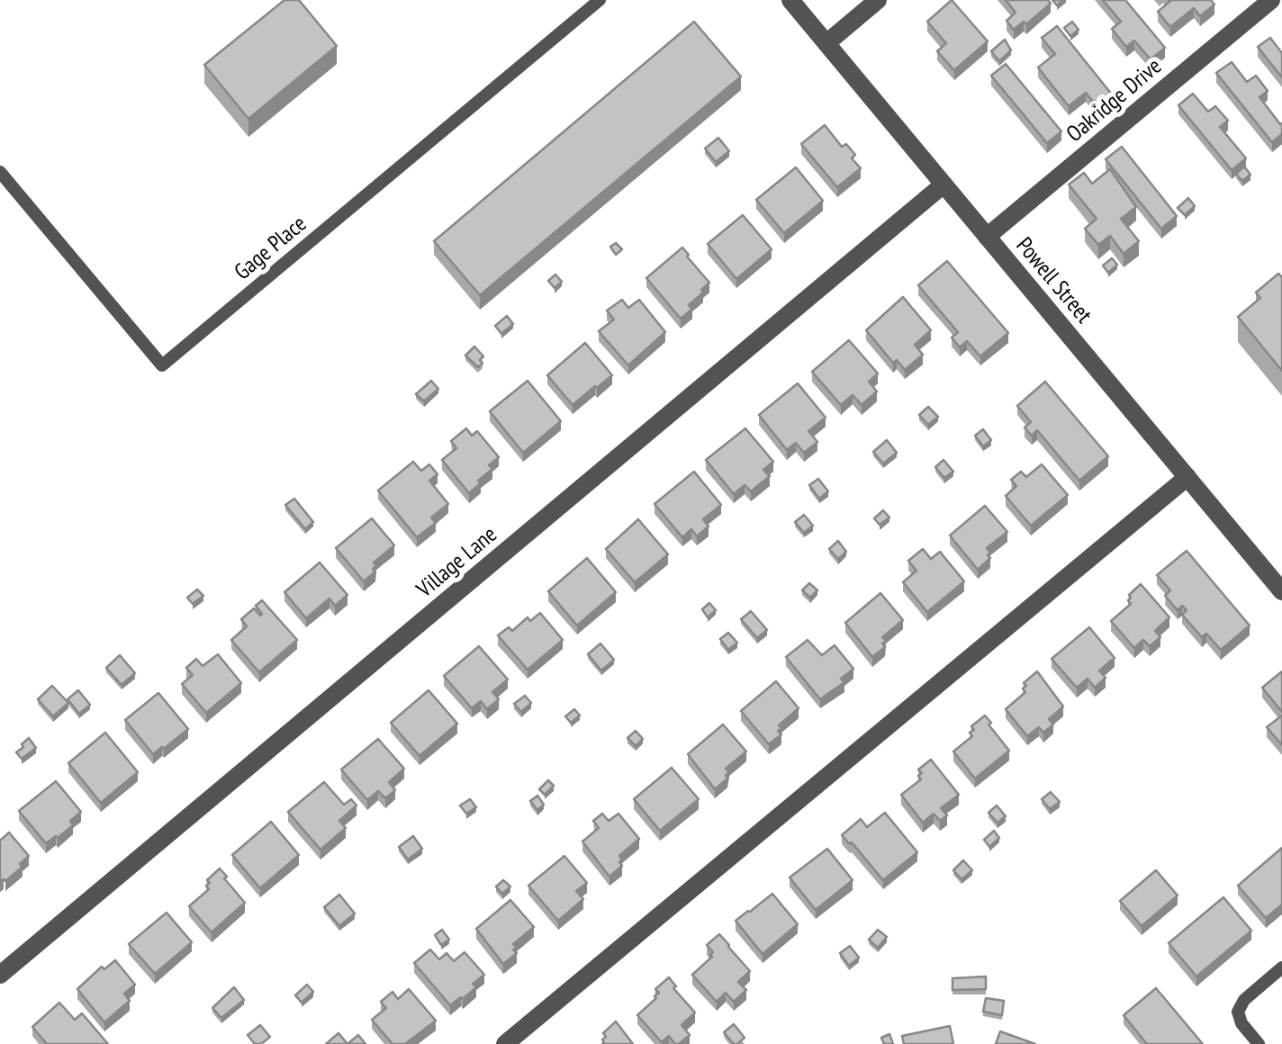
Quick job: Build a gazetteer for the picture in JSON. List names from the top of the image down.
{
  "streets": {
    "street": ["Oakridge Drive", "Powell Street", "Village Lane"],
    "lane": ["Gage Place"]
  },
  "crossings": [
    ["Oakridge Drive", "Powell Street"],
    ["Powell Street", "Village Lane"]
  ]
}
